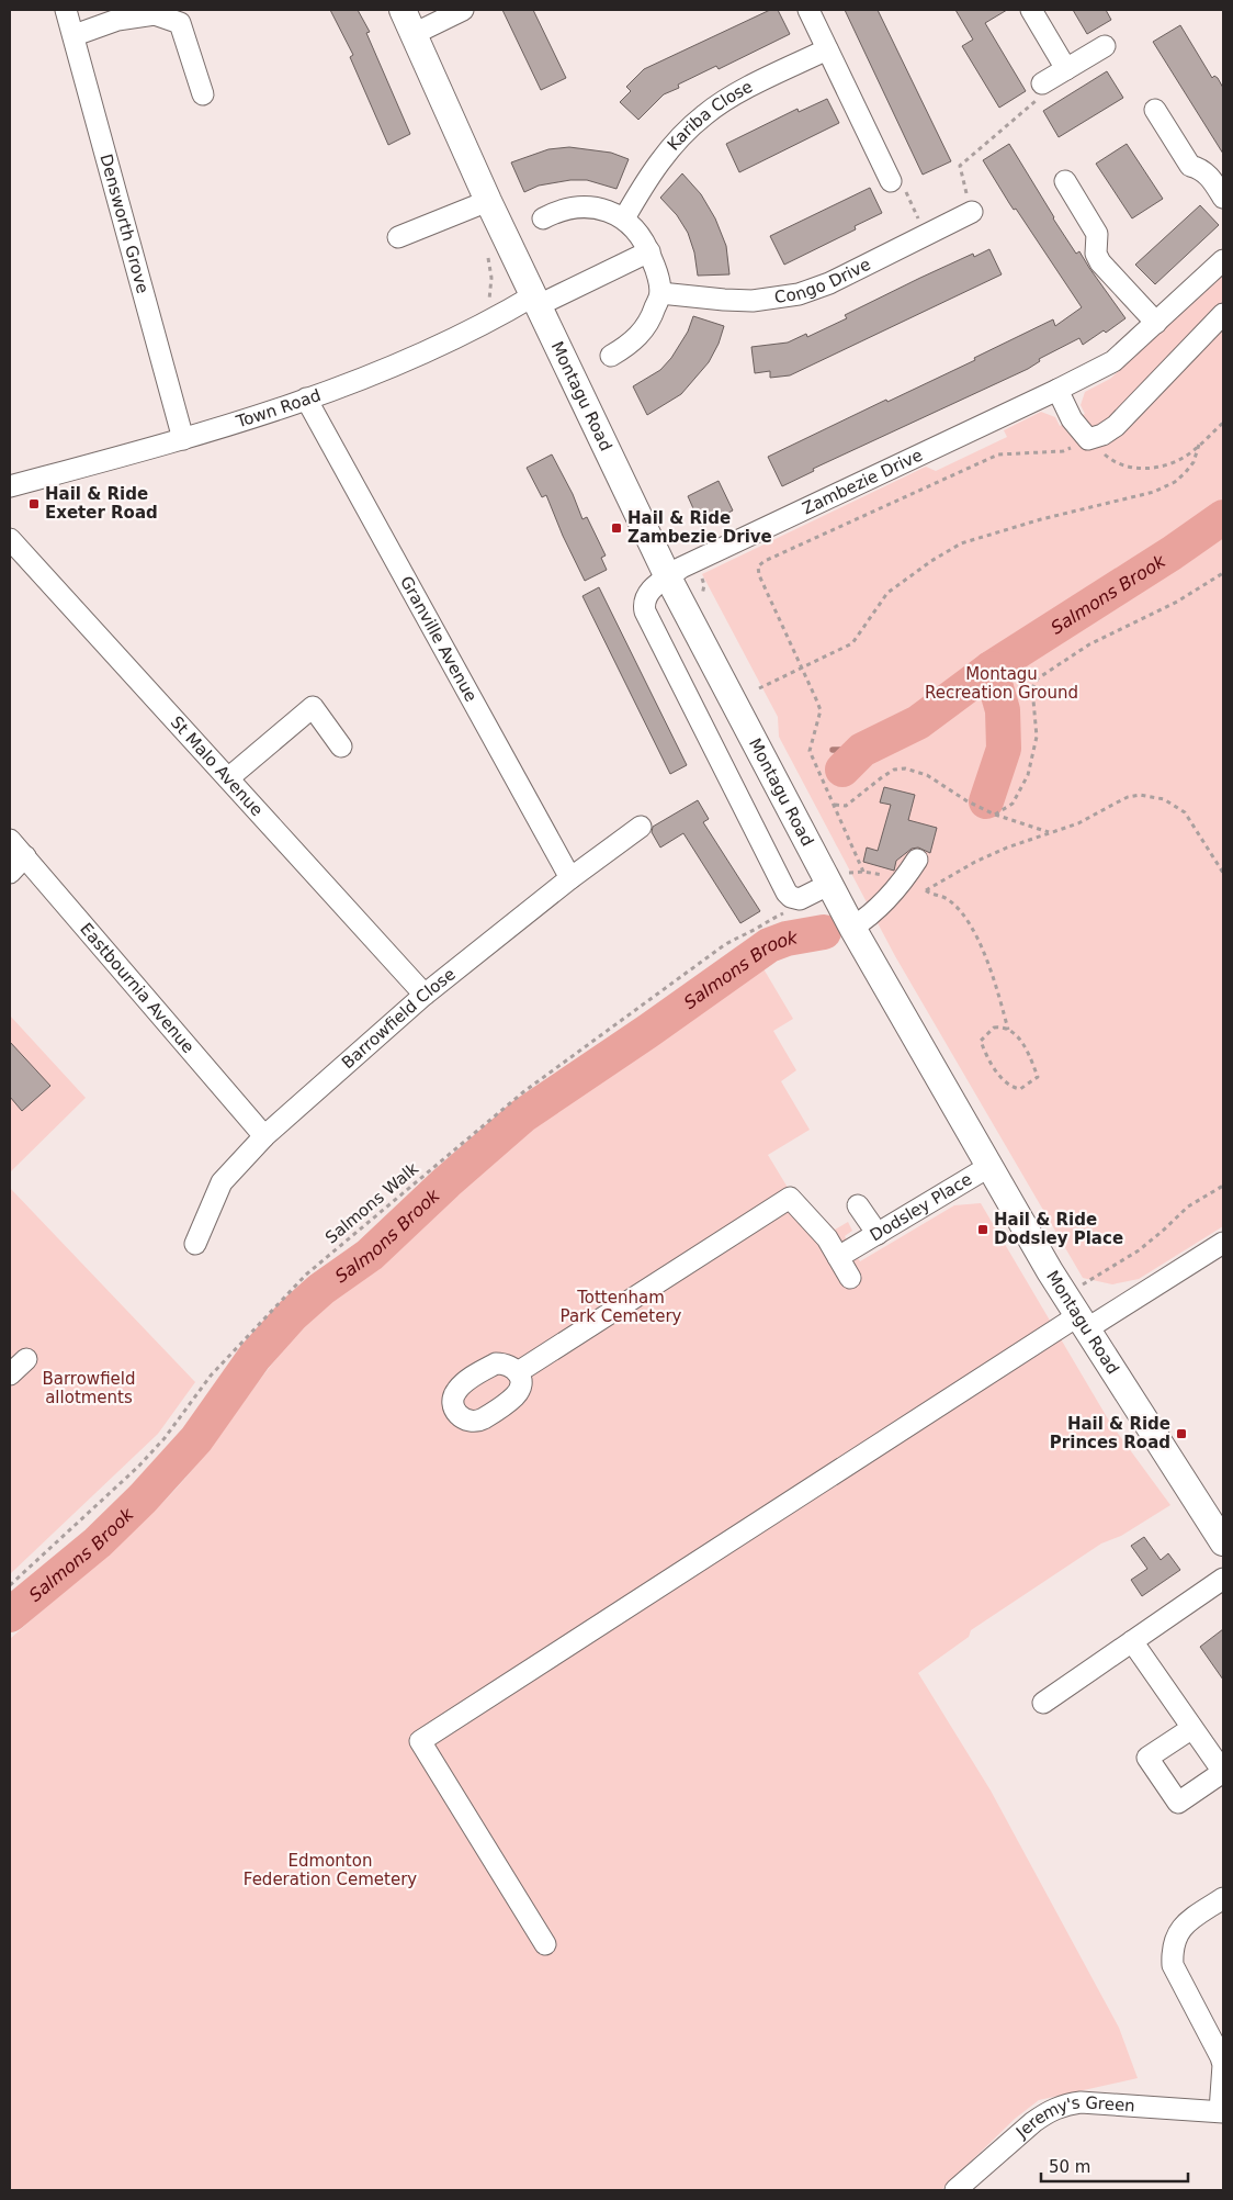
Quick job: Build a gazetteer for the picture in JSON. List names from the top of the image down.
{
  "streets": {
    "main road": ["Montagu Road"],
    "street": [
      "Kariba Close",
      "Densworth Grove",
      "Congo Drive",
      "Town Road",
      "Zambezie Drive",
      "Granville Avenue",
      "St Malo Avenue",
      "Eastbournia Avenue",
      "Barrowfield Close",
      "Dodsley Place",
      "Jeremy's Green"
    ],
    "path": ["Salmons Walk"]
  },
  "crossings": [
    ["Densworth Grove", "Town Road"],
    ["Montagu Road", "Town Road"],
    ["Montagu Road", "Zambezie Drive"],
    ["Montagu Road", "Dodsley Place"],
    ["Town Road", "Granville Avenue"],
    ["Zambezie Drive", "Salmons Walk"],
    ["Granville Avenue", "Barrowfield Close"],
    ["St Malo Avenue", "Barrowfield Close"],
    ["Eastbournia Avenue", "Barrowfield Close"]
  ],
  "water": ["Salmons Brook"],
  "parks": [
    "Montagu Recreation Ground",
    "Tottenham Park Cemetery",
    "Barrowfield allotments",
    "Edmonton Federation Cemetery"
  ],
  "places": {
    "transit": [
      "Hail & Ride Exeter Road",
      "Hail & Ride Zambezie Drive",
      "Hail & Ride Dodsley Place",
      "Hail & Ride Princes Road"
    ]
  },
  "scale_bar": "50 m"
}
